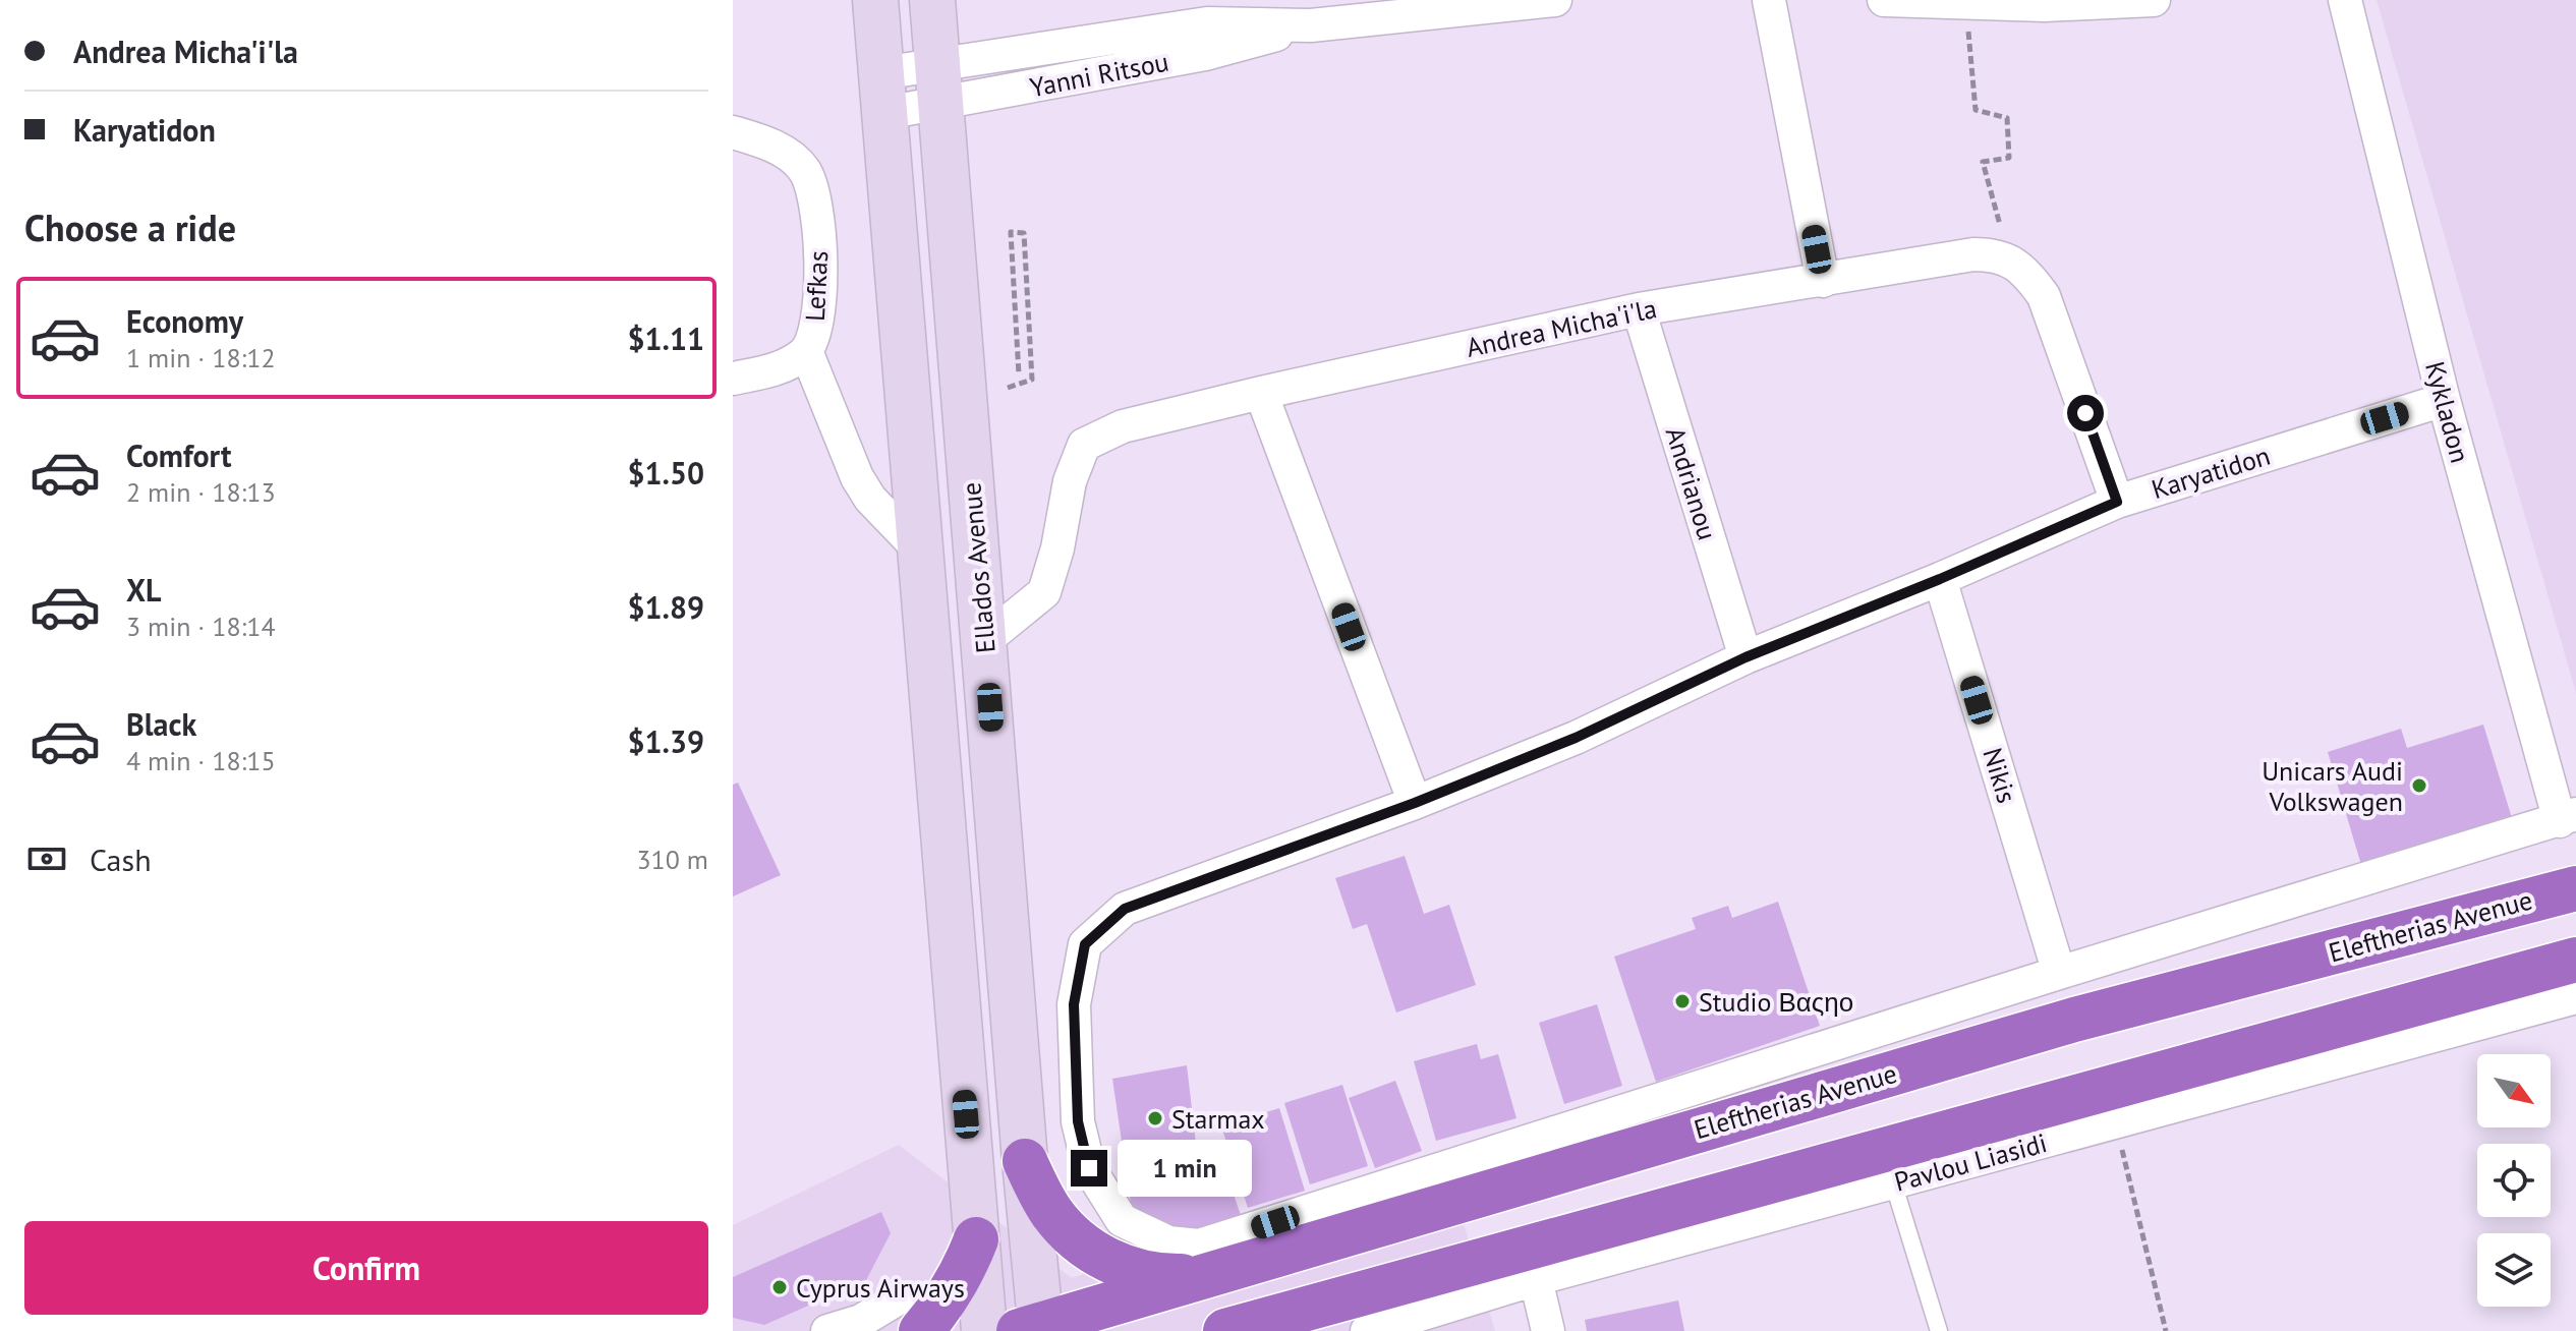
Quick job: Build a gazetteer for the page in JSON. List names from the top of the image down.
{
  "streets": {
    "highway": ["Eleftherias Avenue"],
    "main road": ["Ellados Avenue"],
    "street": [
      "Yanni Ritsou",
      "Lefkas",
      "Andrea Micha'i'la",
      "Kykladon",
      "Karyatidon",
      "Andrianou",
      "Nikis",
      "Pavlou Liasidi"
    ]
  },
  "crossings": [
    ["Yanni Ritsou", "Ellados Avenue"],
    ["Andrea Micha'i'la", "Andrianou"],
    ["Andrea Micha'i'la", "Ellados Avenue"],
    ["Kykladon", "Karyatidon"],
    ["Karyatidon", "Andrianou"],
    ["Karyatidon", "Nikis"],
    ["Karyatidon", "Eleftherias Avenue"],
    ["Ellados Avenue", "Eleftherias Avenue"]
  ],
  "places": [
    "Unicars Audi Volkswagen",
    "Studio Βαςηο",
    "Starmax",
    "Cyprus Airways"
  ],
  "north": "bottom right",
  "page": {
    "banner": ["Andrea Micha'i'la", "Karyatidon"],
    "heading": "Choose a ride",
    "list": [
      {
        "name": "Economy",
        "note": "1 min · 18:12",
        "value": "$1.11"
      },
      {
        "name": "Comfort",
        "note": "2 min · 18:13",
        "value": "$1.50"
      },
      {
        "name": "XL",
        "note": "3 min · 18:14",
        "value": "$1.89"
      },
      {
        "name": "Black",
        "note": "4 min · 18:15",
        "value": "$1.39"
      }
    ],
    "pay": ["Cash", "310 m"],
    "bubble": "1 min",
    "buttons": "Confirm"
  }
}
